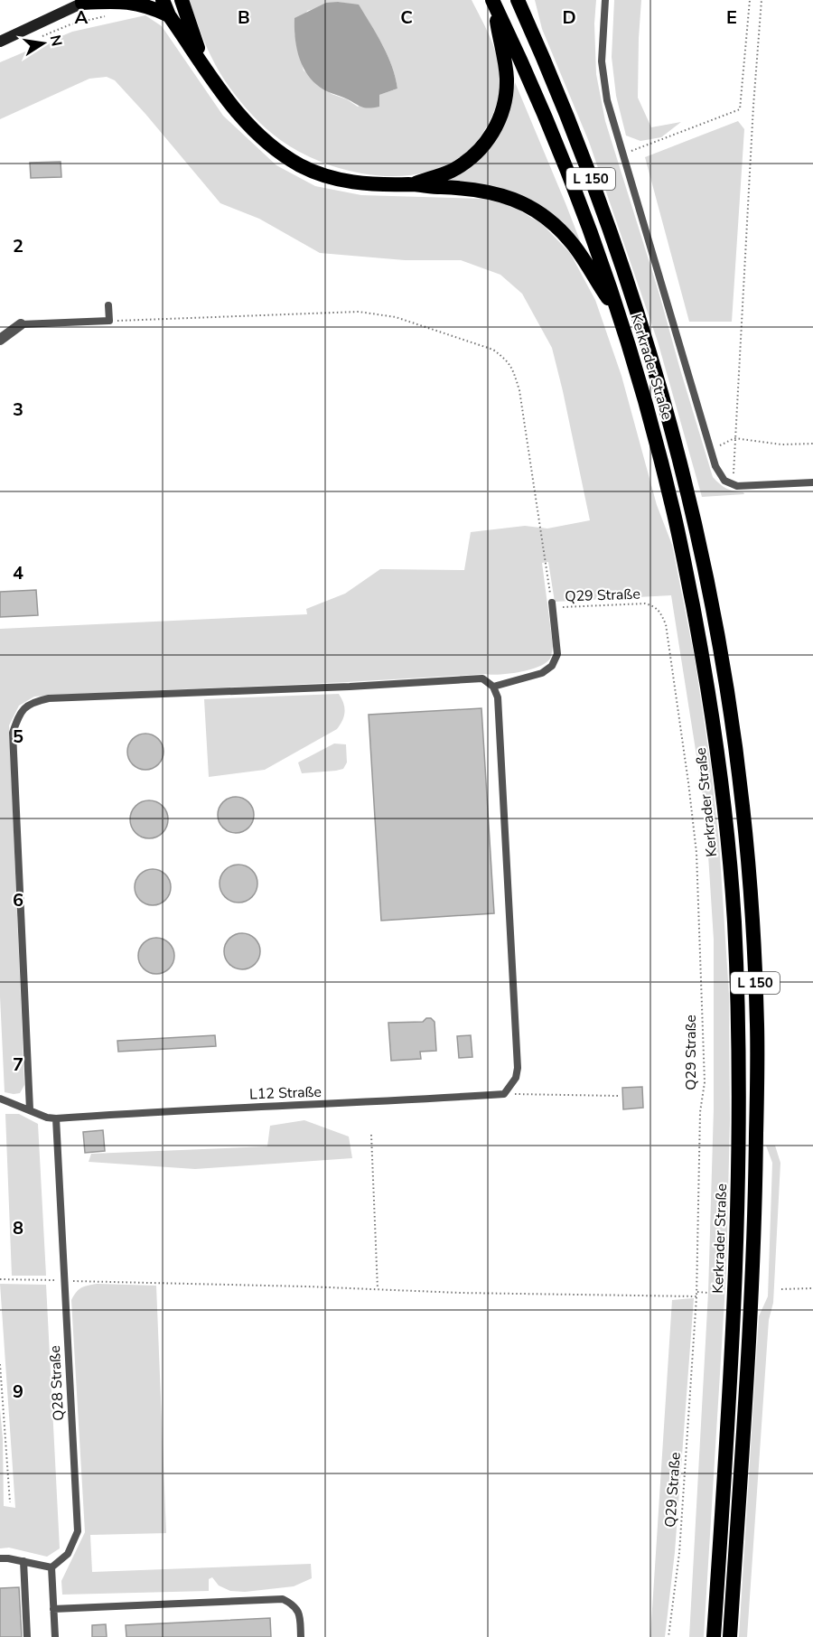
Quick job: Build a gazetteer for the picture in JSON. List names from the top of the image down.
{
  "streets": {
    "highway": ["L 150", "Kerkrader Straße"],
    "lane": ["L12 Straße", "Q28 Straße"],
    "path": ["Q29 Straße"]
  },
  "crossings": [
    ["L 150", "Kerkrader Straße"],
    ["L12 Straße", "Q28 Straße"]
  ],
  "north": "right",
  "grid": {
    "columns": [
      "A",
      "B",
      "C",
      "D",
      "E"
    ],
    "rows": [
      "2",
      "3",
      "4",
      "5",
      "6",
      "7",
      "8",
      "9"
    ]
  }
}
